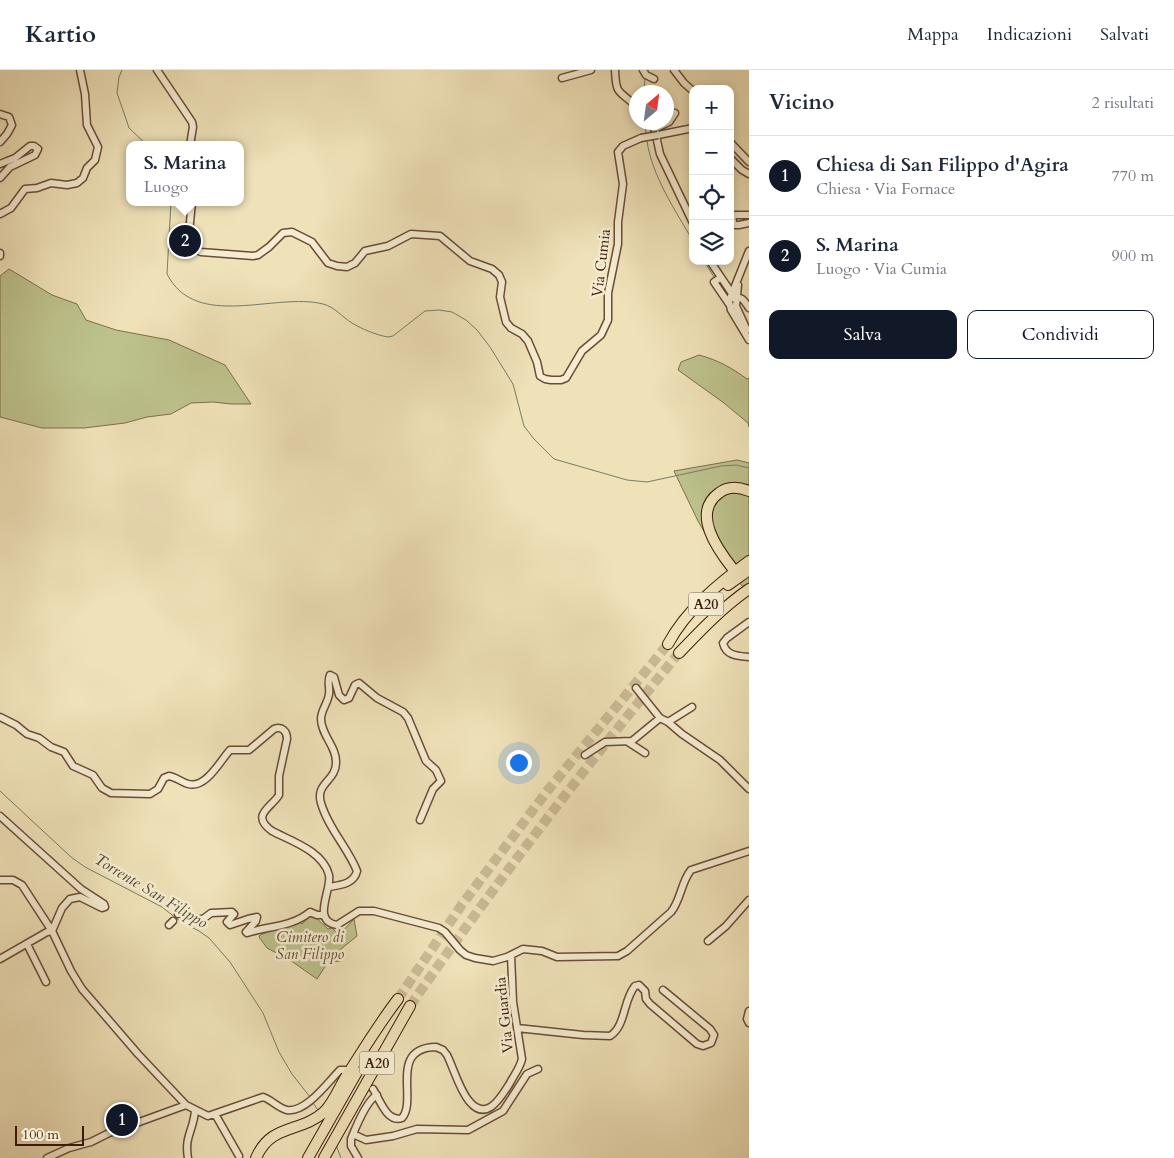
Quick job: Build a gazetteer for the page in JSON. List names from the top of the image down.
{
  "streets": {
    "highway": ["A20"],
    "street": ["Via Cumia", "Via Guardia"]
  },
  "water": ["Torrente San Filippo"],
  "parks": ["Cimitero di San Filippo"],
  "scale_bar": "100 m",
  "north": "top right",
  "page": {
    "header": "Kartio",
    "nav": ["Mappa", "Indicazioni", "Salvati"],
    "heading": ["Vicino", "2 risultati"],
    "map_buttons": ["+", "−"],
    "list": [
      {
        "mark": "1",
        "name": "Chiesa di San Filippo d'Agira",
        "note": "Chiesa · Via Fornace",
        "value": "770 m"
      },
      {
        "mark": "2",
        "name": "S. Marina",
        "note": "Luogo · Via Cumia",
        "value": "900 m"
      }
    ],
    "popup": ["S. Marina", "Luogo"],
    "pins": ["2", "1"],
    "buttons": ["Salva", "Condividi"],
    "scale": "100 m"
  }
}
